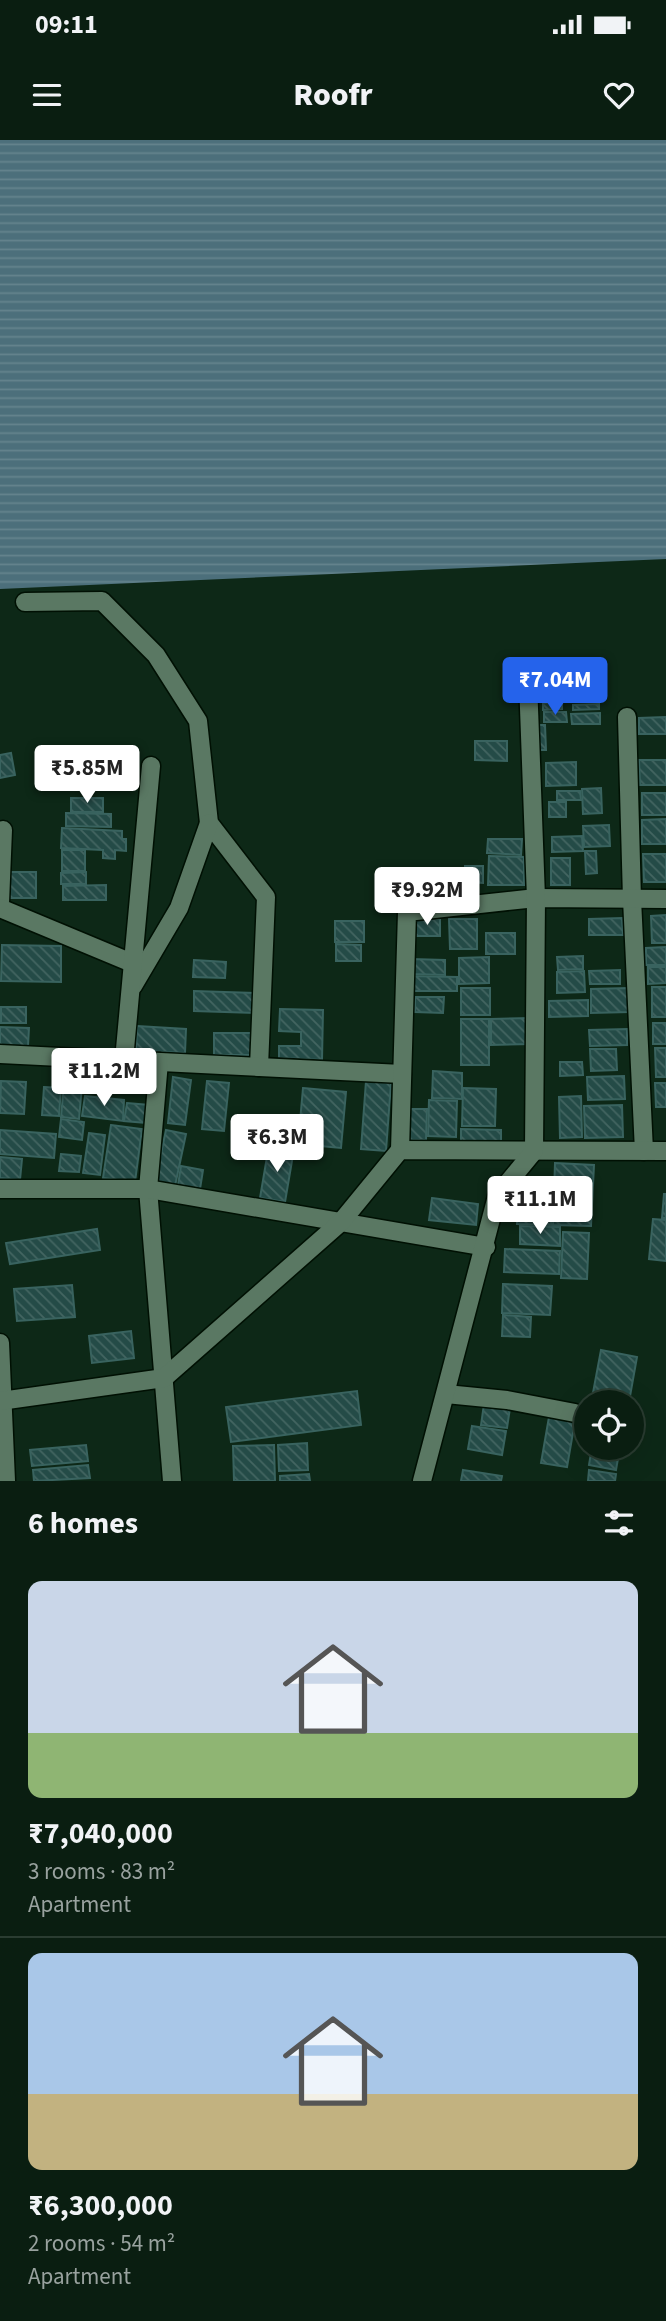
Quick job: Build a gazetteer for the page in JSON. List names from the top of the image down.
{
  "page": {
    "status": "09:11",
    "header": "Roofr",
    "price": [
      "₹7.04M",
      "₹5.85M",
      "₹9.92M",
      "₹11.2M",
      "₹6.3M",
      "₹11.1M"
    ],
    "heading": "6 homes",
    "list": [
      {
        "name": "₹7,040,000",
        "note": "3 rooms · 83 m² · Apartment"
      },
      {
        "name": "₹6,300,000",
        "note": "2 rooms · 54 m² · Apartment"
      }
    ]
  }
}
